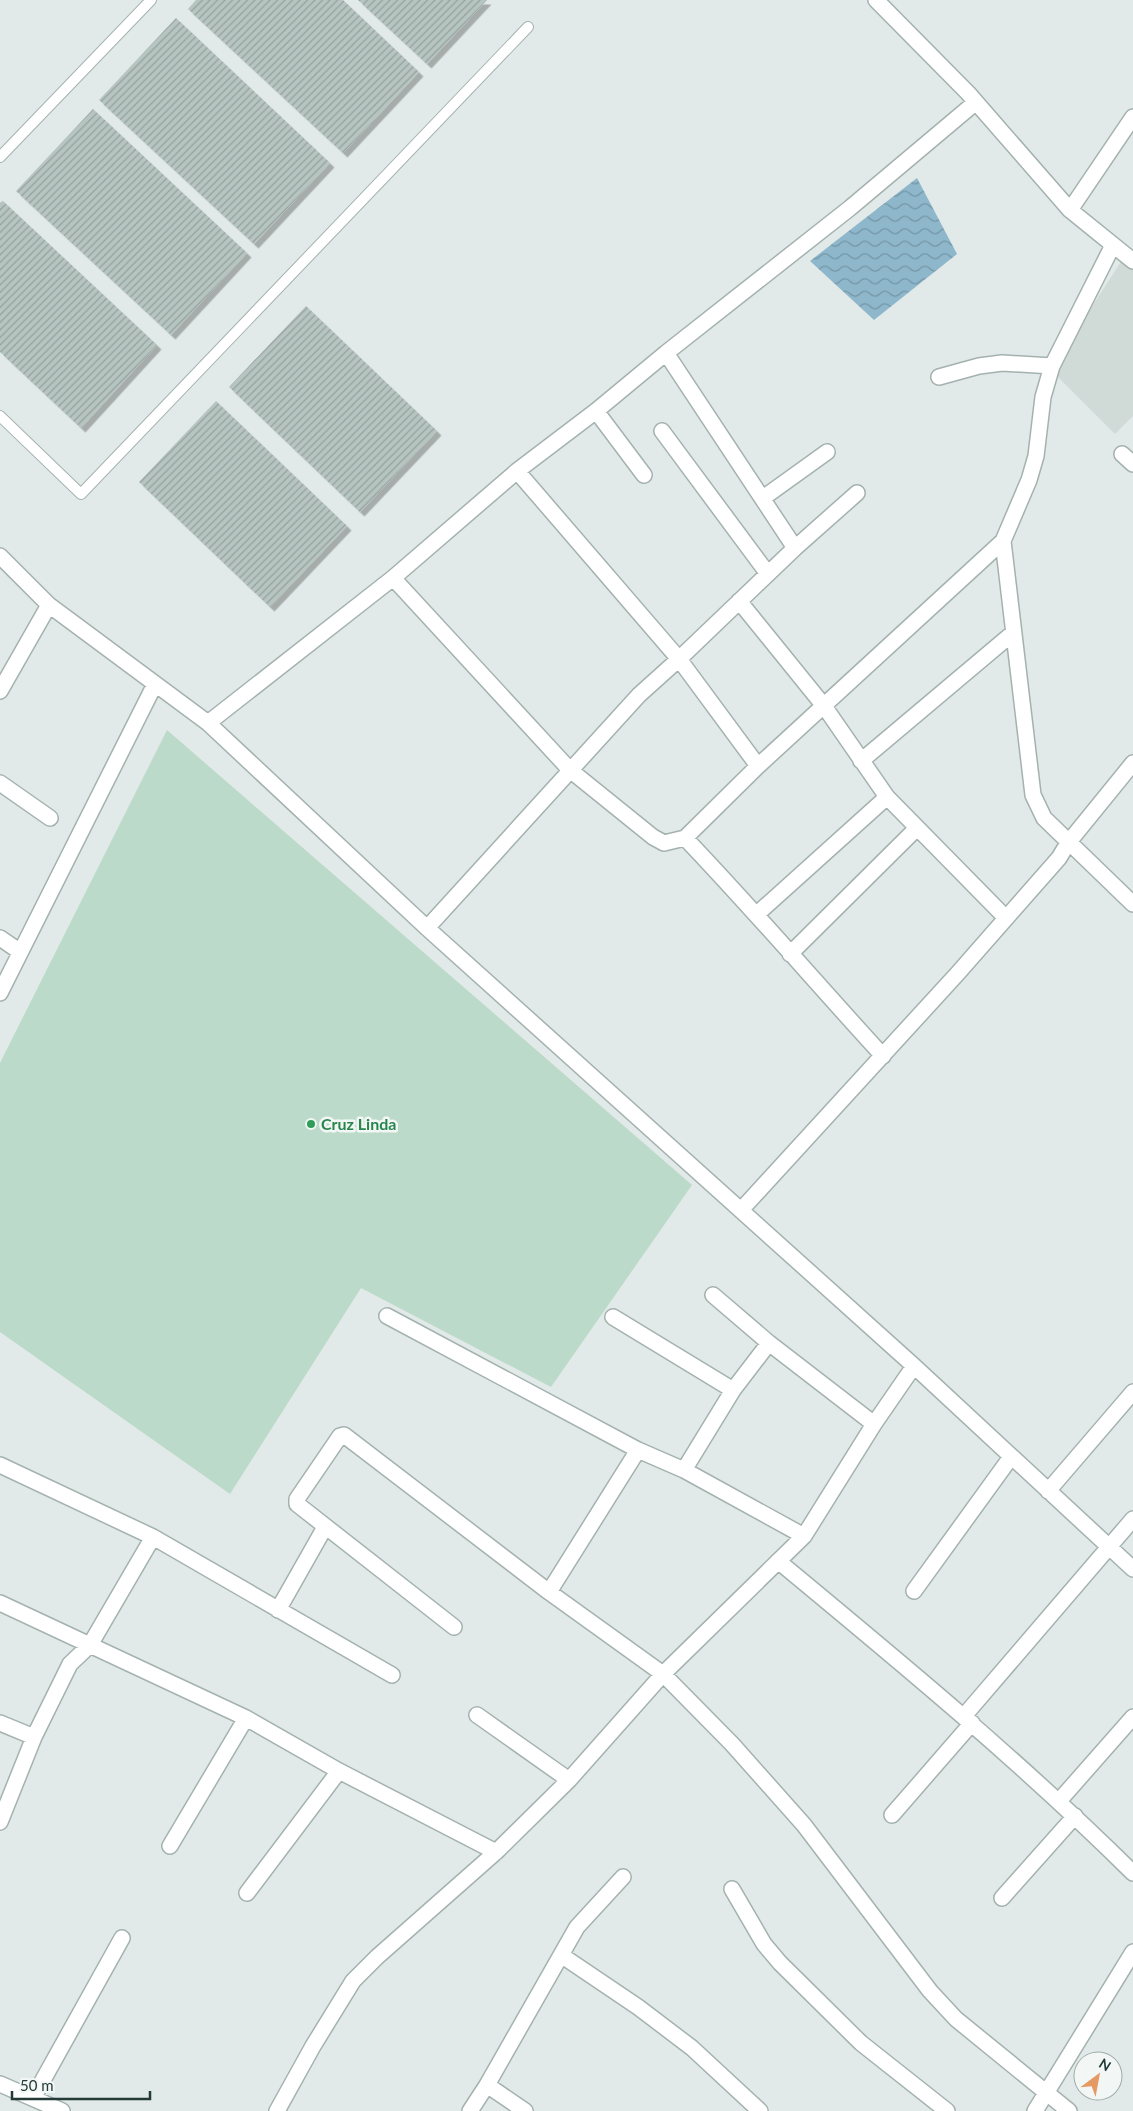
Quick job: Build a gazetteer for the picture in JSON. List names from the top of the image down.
{
  "places": ["Cruz Linda"],
  "scale_bar": "50 m",
  "north": "top right"
}
